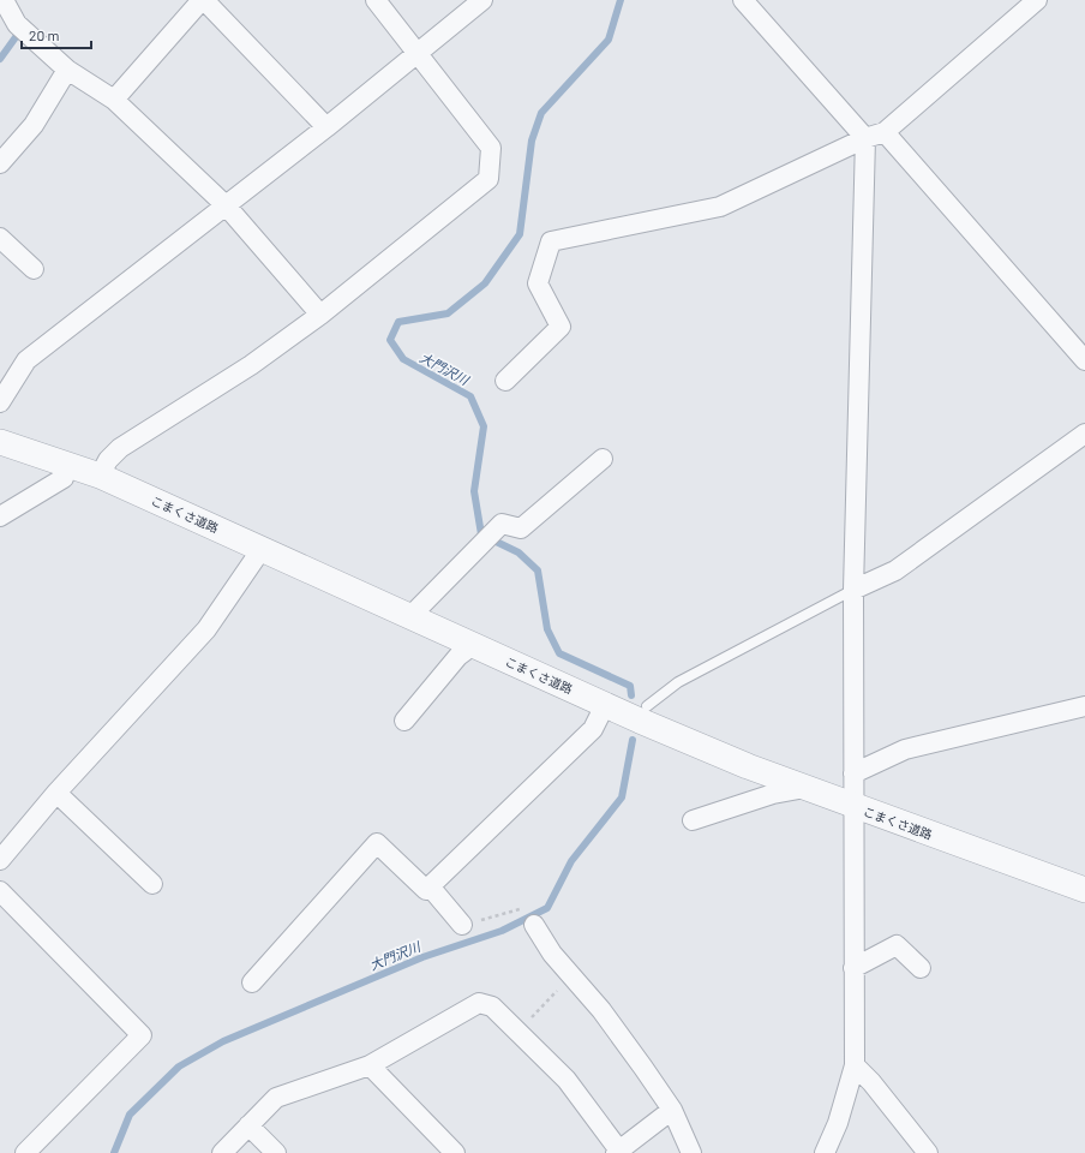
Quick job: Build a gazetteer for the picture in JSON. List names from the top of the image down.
{
  "streets": {
    "street": ["こまくさ道路"]
  },
  "water": ["大門沢川"],
  "scale_bar": "20 m"
}
